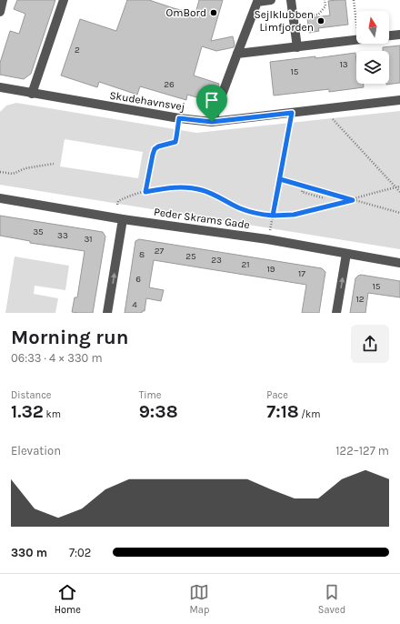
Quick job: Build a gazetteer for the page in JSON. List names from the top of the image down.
{
  "streets": {
    "street": ["Skudehavnsvej", "Peder Skrams Gade"]
  },
  "places": ["OmBord", "Sejlklubben Limfjorden"],
  "house_numbers": [
    "2",
    "13",
    "15",
    "26",
    "35",
    "33",
    "31",
    "27",
    "8",
    "25",
    "23",
    "21",
    "19",
    "17",
    "6",
    "15",
    "12",
    "4"
  ],
  "north": "top",
  "page": {
    "heading": ["Morning run", "06:33 · 4 × 330 m"],
    "stats": [
      ["Distance", "1.32 km"],
      ["Time", "9:38"],
      ["Pace", "7:18 /km"]
    ],
    "chart": ["Elevation", "122–127 m"],
    "list": [
      {
        "name": "330 m",
        "note": "7:02"
      }
    ],
    "tabs": ["Home", "Map", "Saved"]
  }
}
